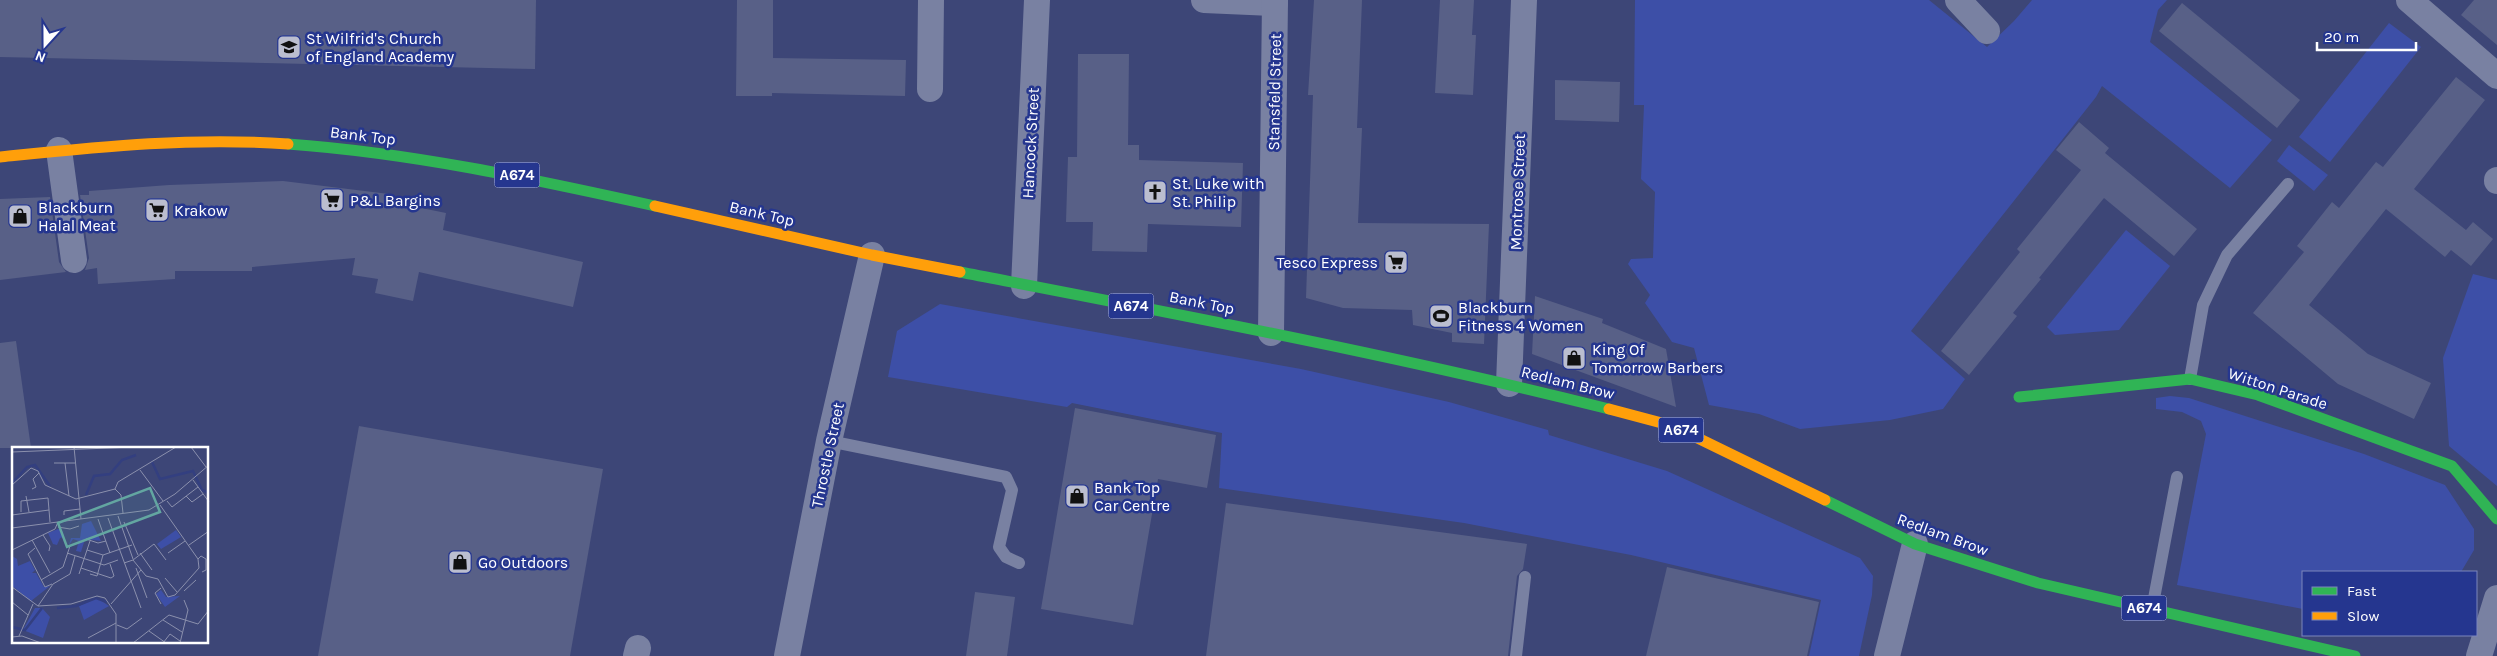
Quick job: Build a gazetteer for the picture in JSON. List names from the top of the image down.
{
  "streets": {
    "main road": [
      "Bank Top",
      "A674",
      "Redlam Brow",
      "Witton Parade"
    ],
    "street": [
      "Stansfeld Street",
      "Hancock Street",
      "Montrose Street",
      "Throstle Street"
    ]
  },
  "crossings": [
    ["Stansfeld Street", "Bank Top"],
    ["Bank Top", "Hancock Street"],
    ["Bank Top", "Montrose Street"],
    ["Bank Top", "Redlam Brow"],
    ["Bank Top", "Throstle Street"],
    ["Montrose Street", "Redlam Brow"]
  ],
  "places": {
    "school or university": ["St Wilfrid's Church of England Academy"],
    "church": ["St. Luke with St. Philip"],
    "supermarket": ["P&L Bargins", "Krakow", "Tesco Express"],
    "shop": [
      "Blackburn Halal Meat",
      "King Of Tomorrow Barbers",
      "Bank Top Car Centre",
      "Go Outdoors"
    ],
    "sports": ["Blackburn Fitness 4 Women"]
  },
  "legend": ["Fast", "Slow"],
  "scale_bar": "20 m",
  "north": "bottom"
}
